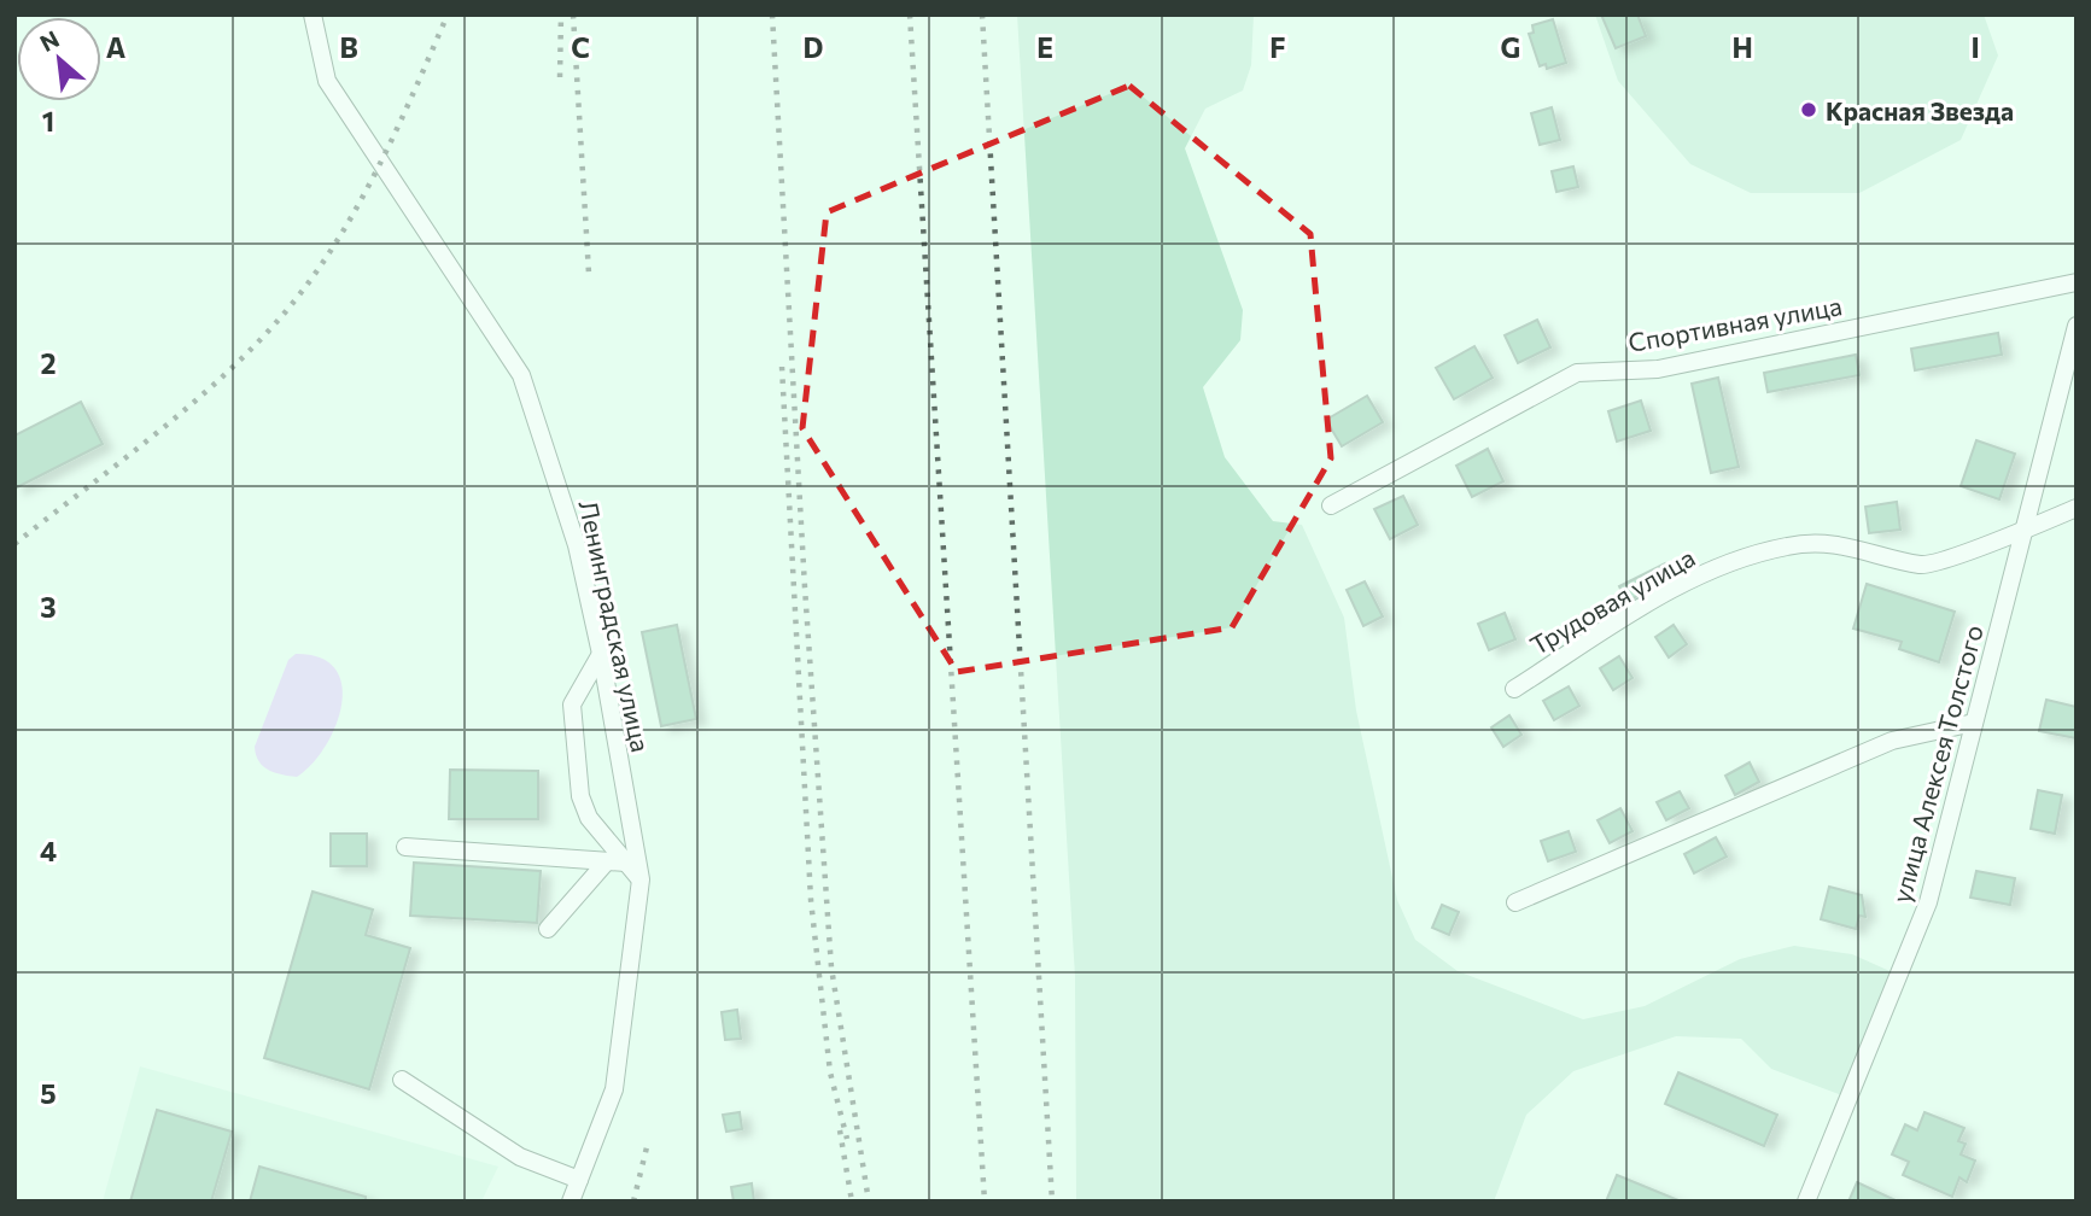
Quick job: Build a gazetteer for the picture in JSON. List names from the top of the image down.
{
  "streets": {
    "street": [
      "Спортивная улица",
      "Трудовая улица",
      "Ленинградская улица",
      "улица Алексея Толстого"
    ]
  },
  "crossings": [
    ["Трудовая улица", "улица Алексея Толстого"]
  ],
  "places": ["Красная Звезда"],
  "north": "top left",
  "grid": {
    "columns": [
      "A",
      "B",
      "C",
      "D",
      "E",
      "F",
      "G",
      "H",
      "I"
    ],
    "rows": [
      "1",
      "2",
      "3",
      "4",
      "5"
    ]
  }
}
